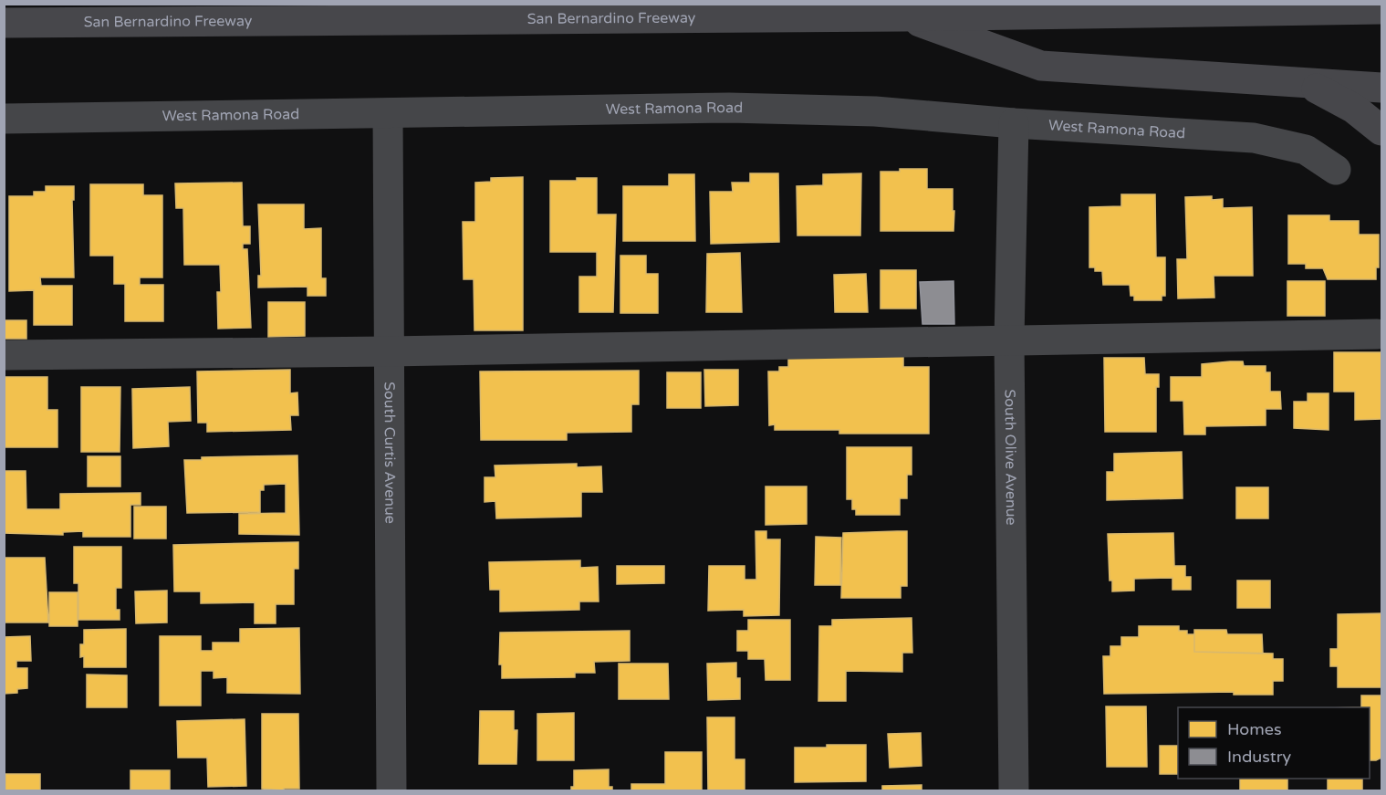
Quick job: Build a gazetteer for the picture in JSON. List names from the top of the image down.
{
  "streets": {
    "highway": ["San Bernardino Freeway"],
    "street": ["West Ramona Road", "South Curtis Avenue", "South Olive Avenue"]
  },
  "crossings": [
    ["West Ramona Road", "South Curtis Avenue"],
    ["West Ramona Road", "South Olive Avenue"]
  ],
  "legend": ["Homes", "Industry"]
}
